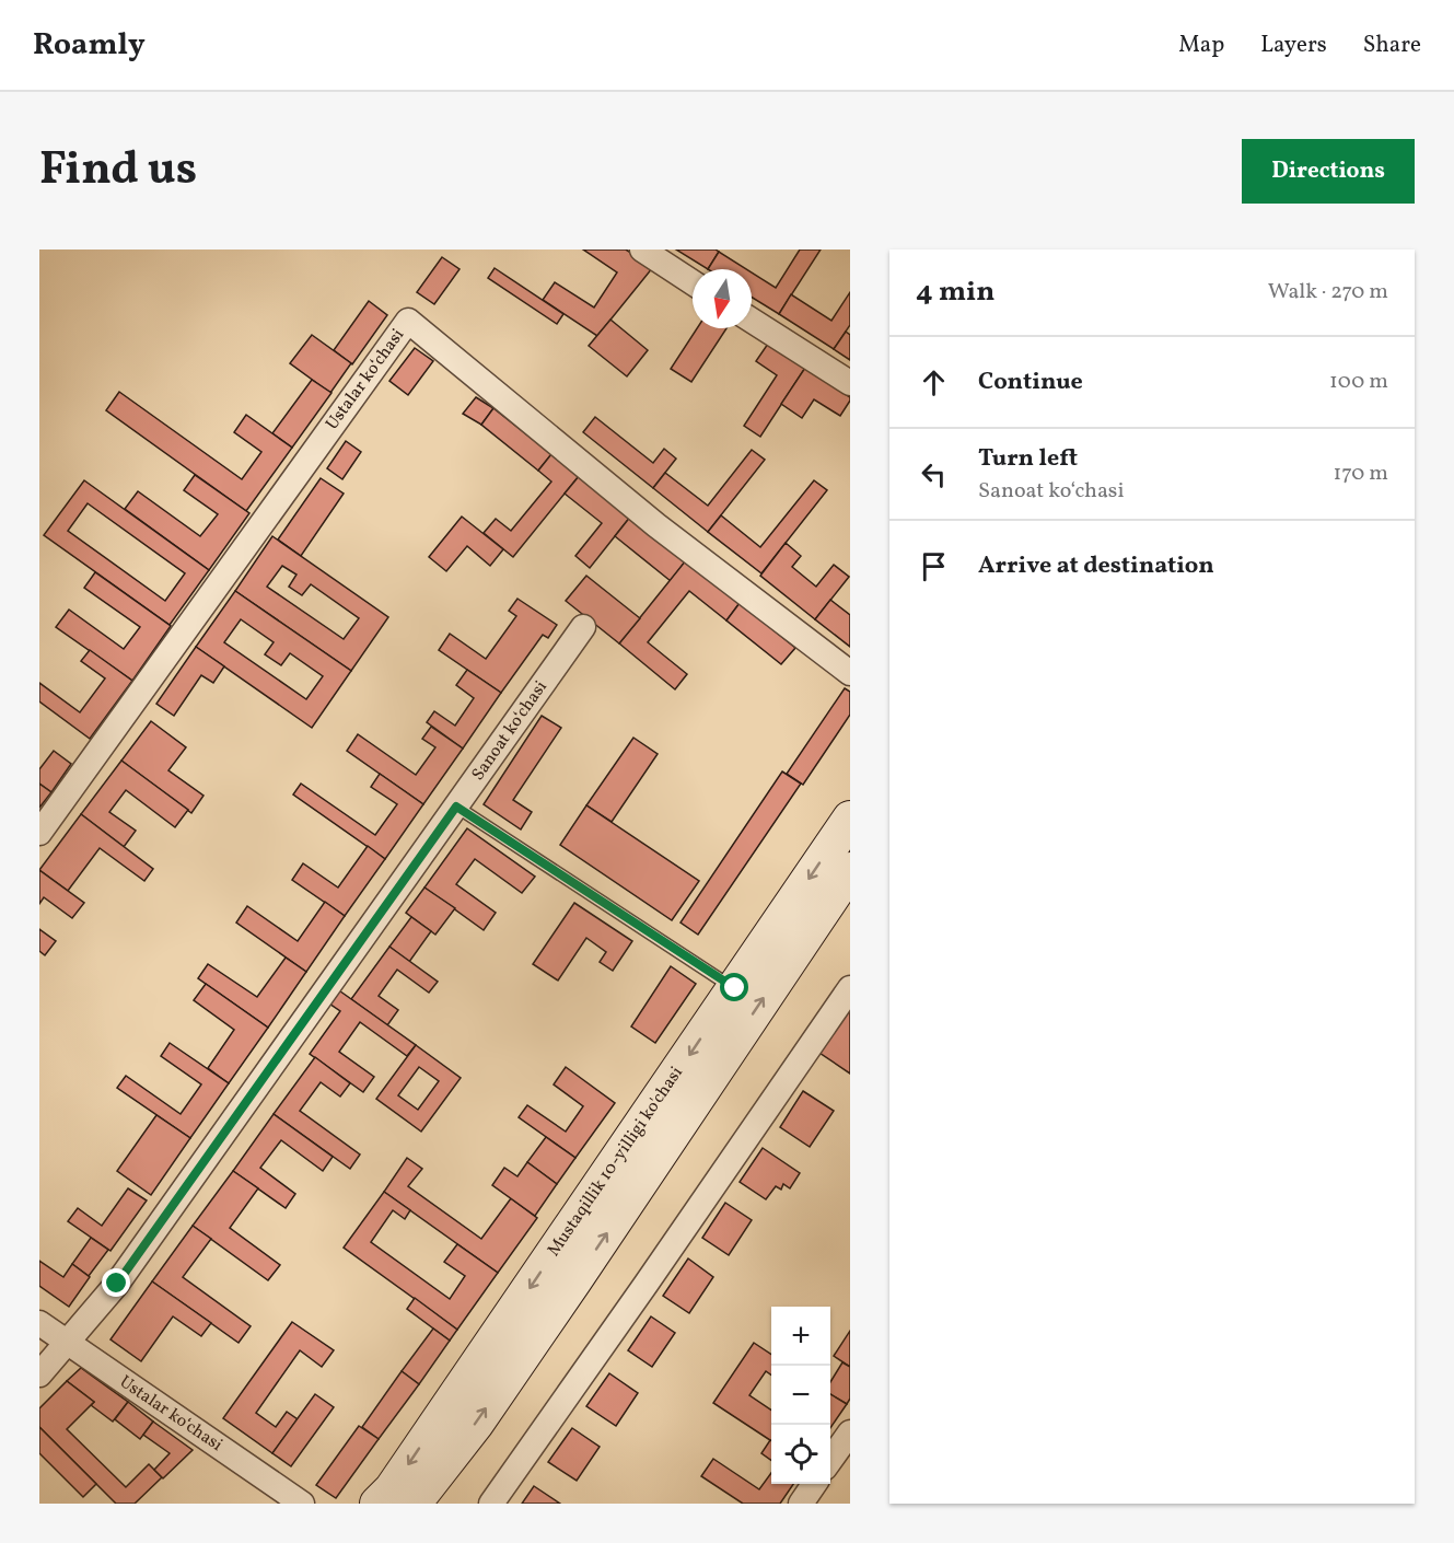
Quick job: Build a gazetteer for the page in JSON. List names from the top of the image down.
{
  "streets": {
    "main road": ["Mustaqillik 10-yilligi ko'chasi"],
    "street": ["Ustalar koʻchasi", "Sanoat koʻchasi"]
  },
  "crossings": [
    ["Ustalar koʻchasi", "Sanoat koʻchasi"]
  ],
  "north": "bottom",
  "page": {
    "header": "Roamly",
    "nav": ["Map", "Layers", "Share"],
    "title": "Find us",
    "buttons": "Directions",
    "heading": ["4 min", "Walk · 270 m"],
    "list": [
      ["Continue", "100 m"],
      ["Turn left", "Sanoat koʻchasi", "170 m"],
      "Arrive at destination"
    ],
    "map_buttons": ["+", "−"]
  }
}
